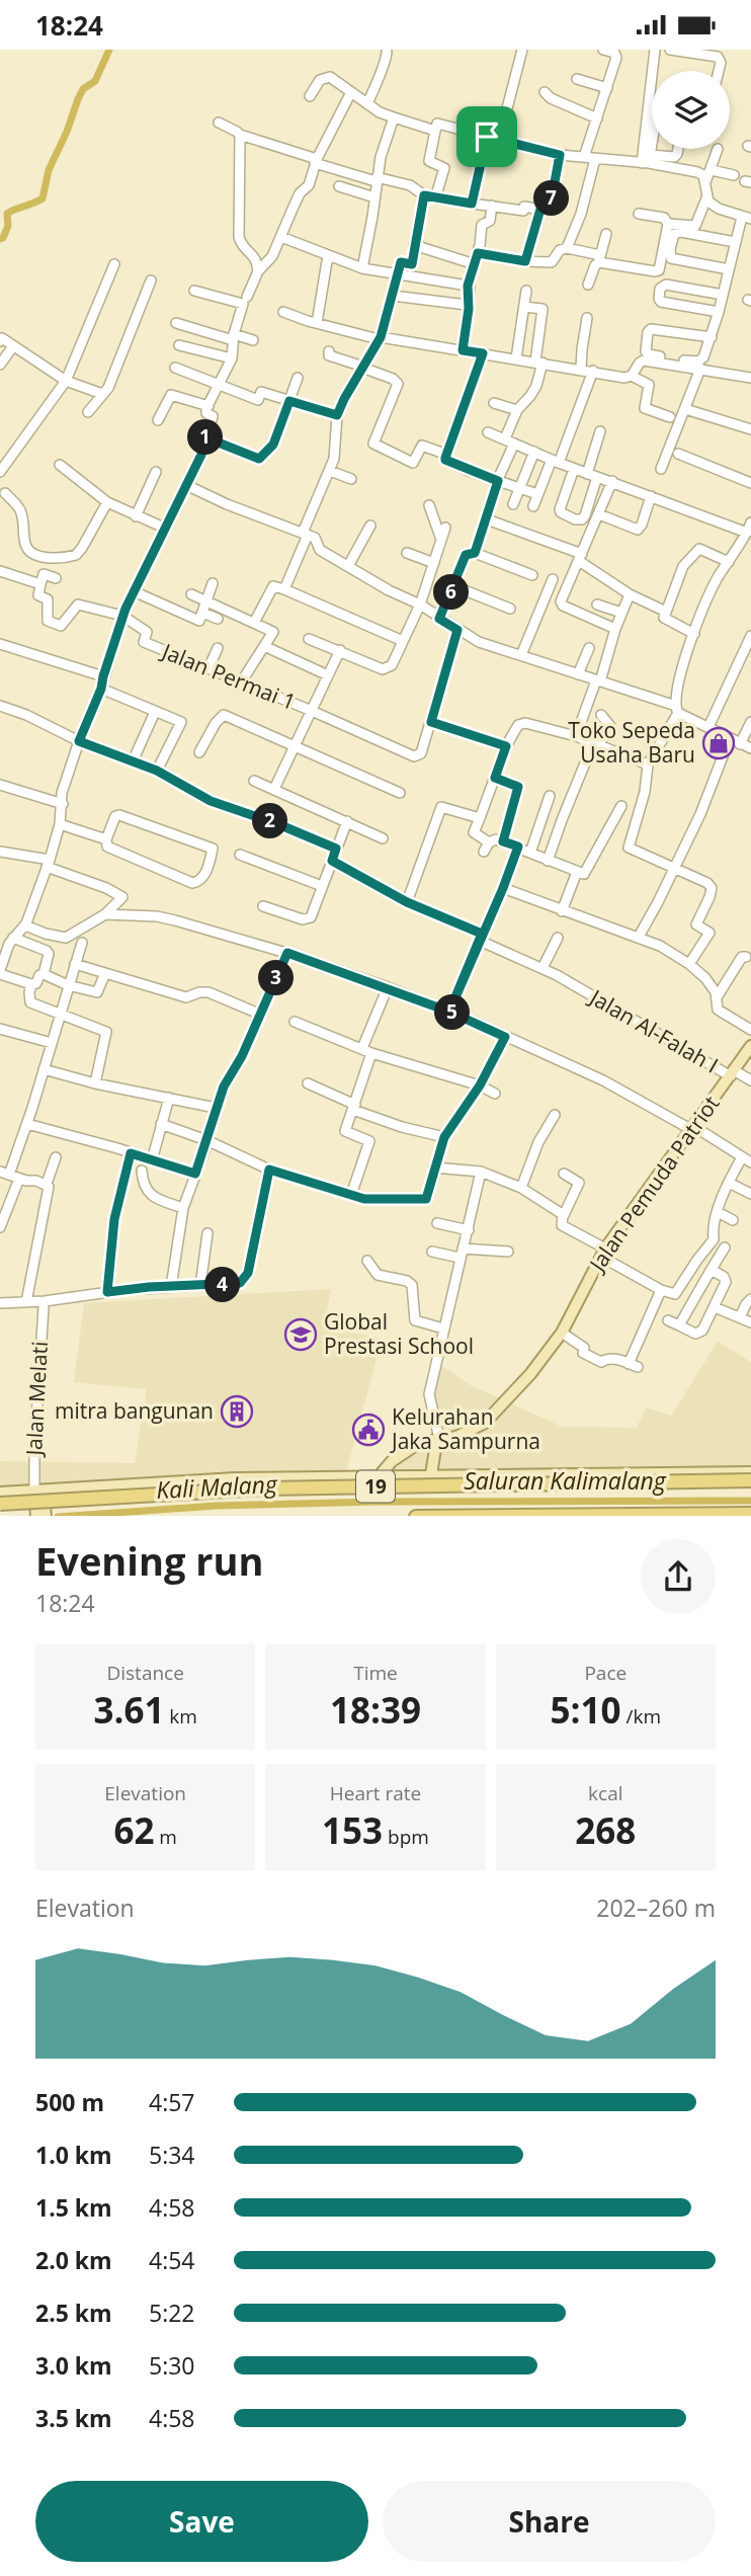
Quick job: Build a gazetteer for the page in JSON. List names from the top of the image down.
{
  "streets": {
    "highway": ["19"],
    "main road": ["Jalan Pemuda Patriot"],
    "street": ["Jalan Permai 1", "Jalan Al-Falah I", "Jalan Melati"]
  },
  "crossings": [
    ["Jalan Al-Falah I", "Jalan Pemuda Patriot"]
  ],
  "water": ["Saluran Kalimalang", "Kali Malang"],
  "places": {
    "shop": ["Toko Sepeda Usaha Baru"],
    "school or university": ["Global Prestasi School"],
    "building": ["mitra bangunan"],
    "public building": ["Kelurahan Jaka Sampurna"]
  },
  "page": {
    "status": "18:24",
    "pins": [
      "7",
      "1",
      "6",
      "2",
      "3",
      "5",
      "4"
    ],
    "heading": ["Evening run", "18:24"],
    "stats": [
      ["Distance", "3.61 km"],
      ["Time", "18:39"],
      ["Pace", "5:10 /km"],
      ["Elevation", "62 m"],
      ["Heart rate", "153 bpm"],
      ["kcal", "268"]
    ],
    "chart": ["Elevation", "202–260 m"],
    "list": [
      {
        "name": "500 m",
        "note": "4:57"
      },
      {
        "name": "1.0 km",
        "note": "5:34"
      },
      {
        "name": "1.5 km",
        "note": "4:58"
      },
      {
        "name": "2.0 km",
        "note": "4:54"
      },
      {
        "name": "2.5 km",
        "note": "5:22"
      },
      {
        "name": "3.0 km",
        "note": "5:30"
      },
      {
        "name": "3.5 km",
        "note": "4:58"
      }
    ],
    "buttons": ["Save", "Share"]
  }
}
